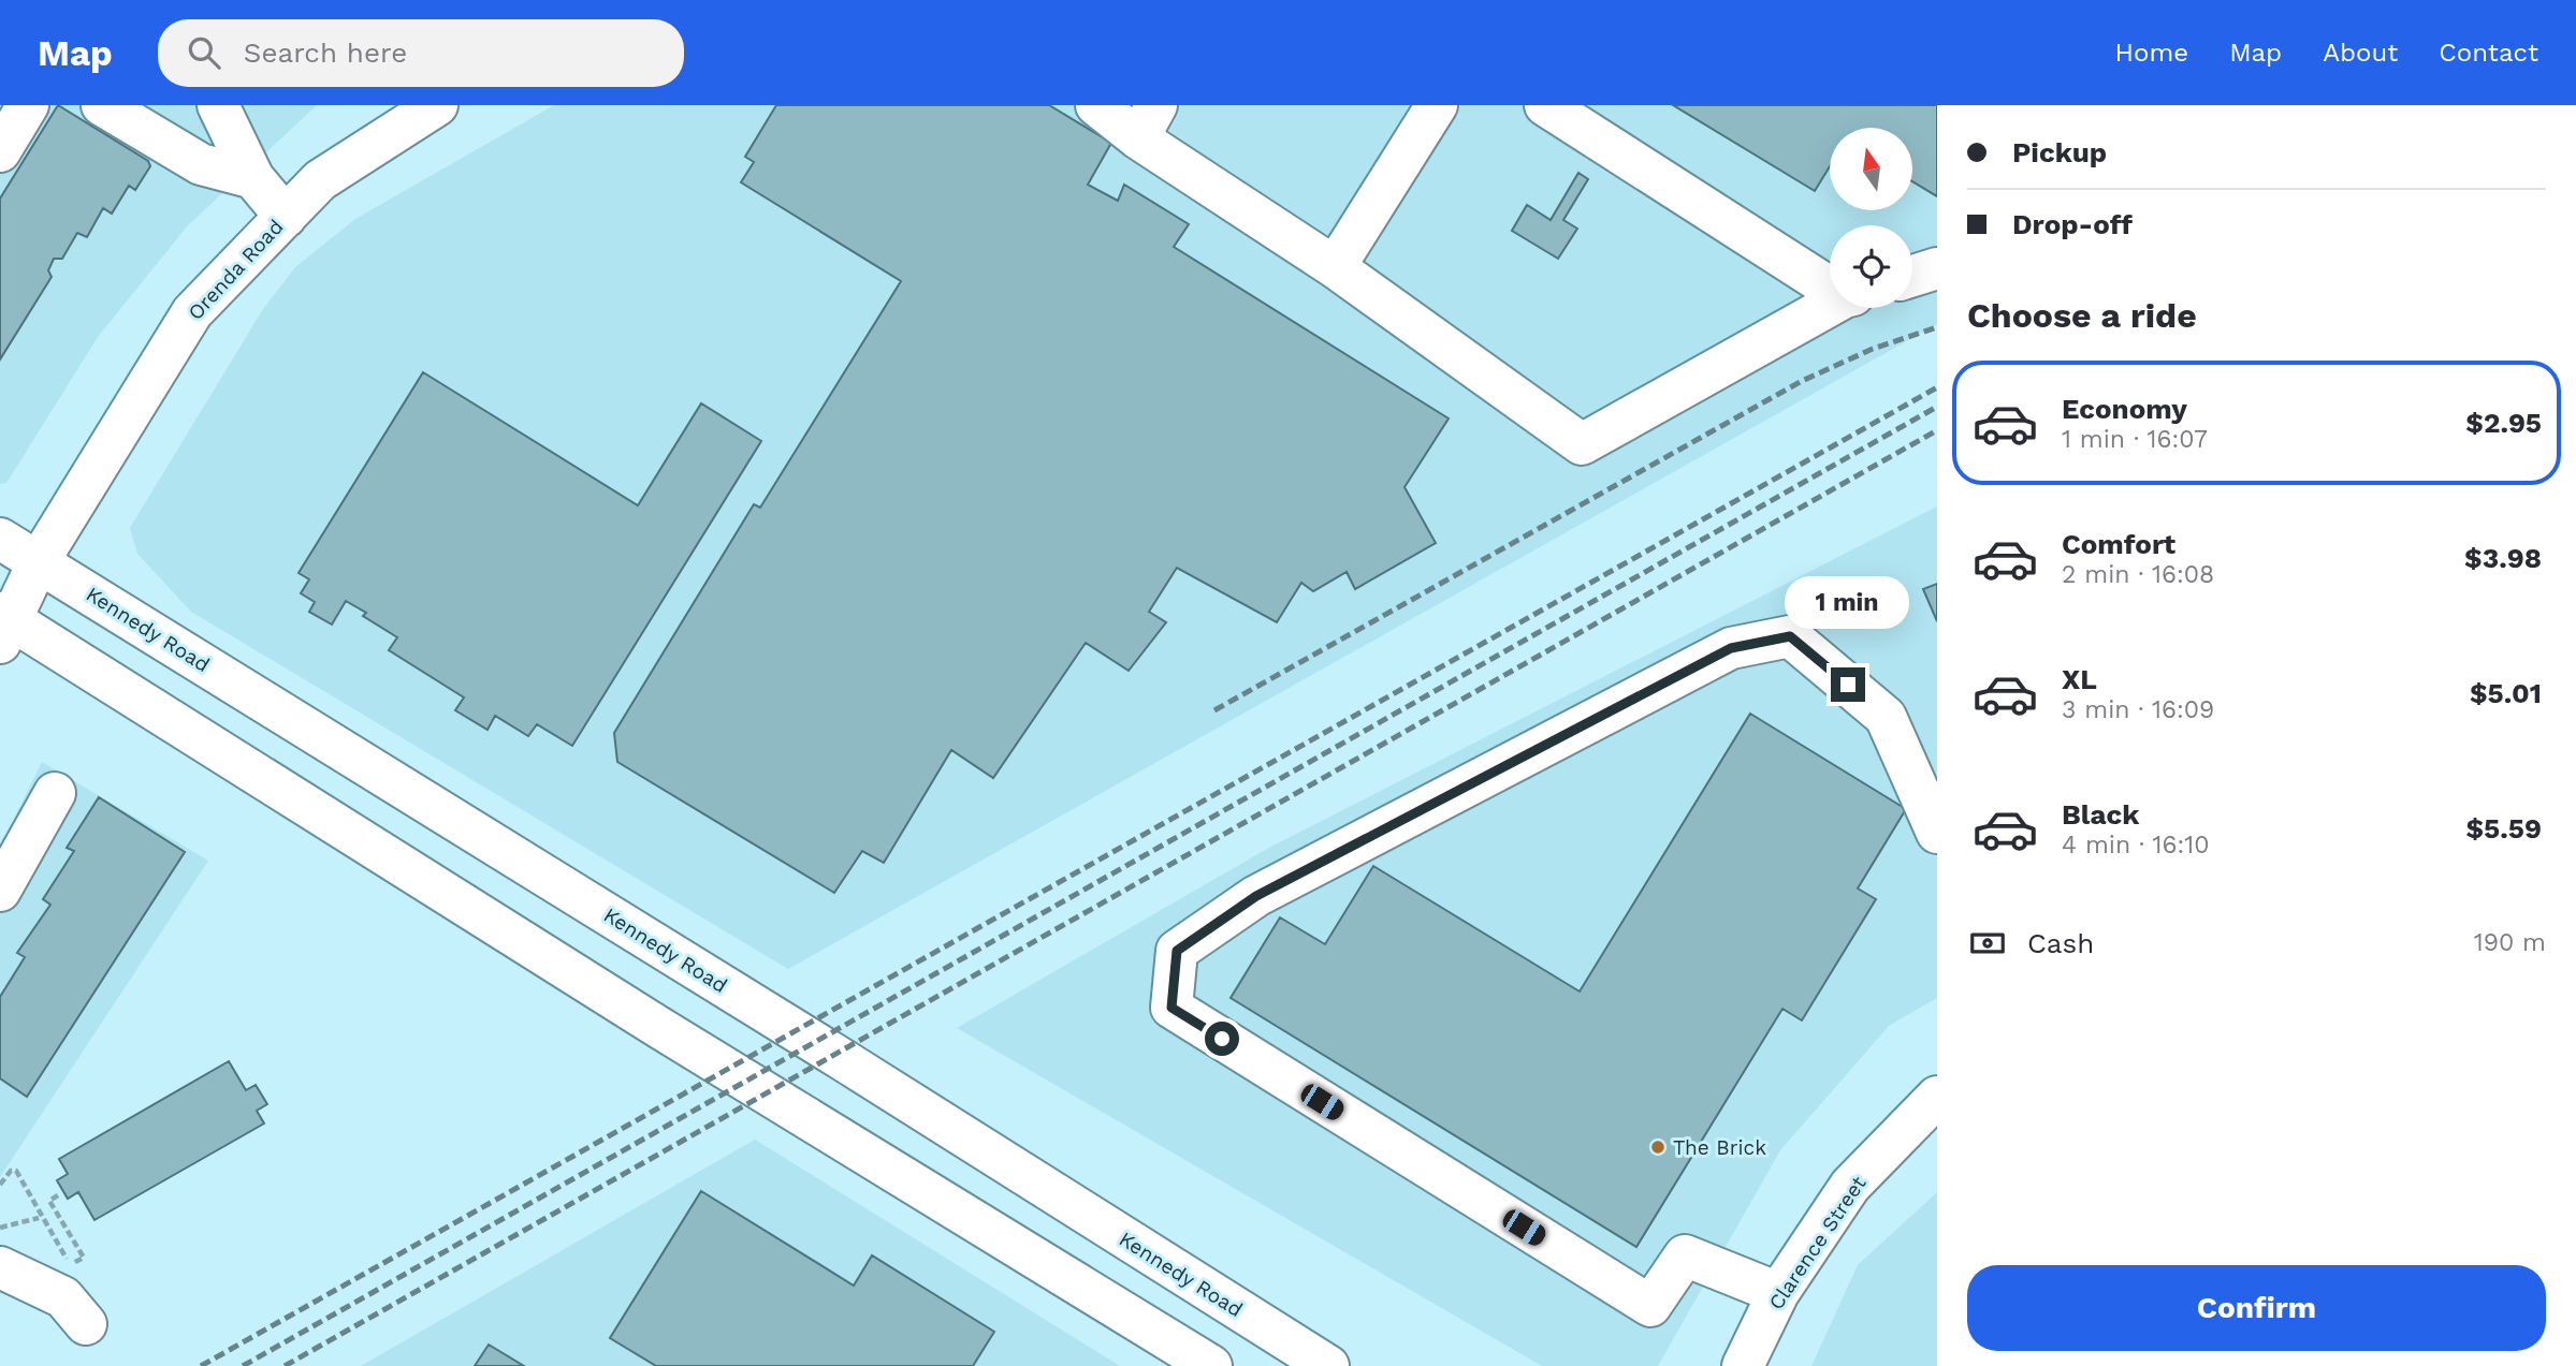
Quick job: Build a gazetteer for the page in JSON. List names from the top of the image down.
{
  "streets": {
    "main road": ["Orenda Road", "Kennedy Road", "Clarence Street"]
  },
  "crossings": [
    ["Orenda Road", "Kennedy Road"]
  ],
  "places": ["The Brick"],
  "north": "top",
  "page": {
    "header": "Map",
    "search": "Search here",
    "nav": [
      "Home",
      "Map",
      "About",
      "Contact"
    ],
    "banner": ["Pickup", "Drop-off"],
    "heading": "Choose a ride",
    "list": [
      {
        "name": "Economy",
        "note": "1 min · 16:07",
        "value": "$2.95"
      },
      {
        "name": "Comfort",
        "note": "2 min · 16:08",
        "value": "$3.98"
      },
      {
        "name": "XL",
        "note": "3 min · 16:09",
        "value": "$5.01"
      },
      {
        "name": "Black",
        "note": "4 min · 16:10",
        "value": "$5.59"
      }
    ],
    "bubble": "1 min",
    "pay": ["Cash", "190 m"],
    "buttons": "Confirm"
  }
}
